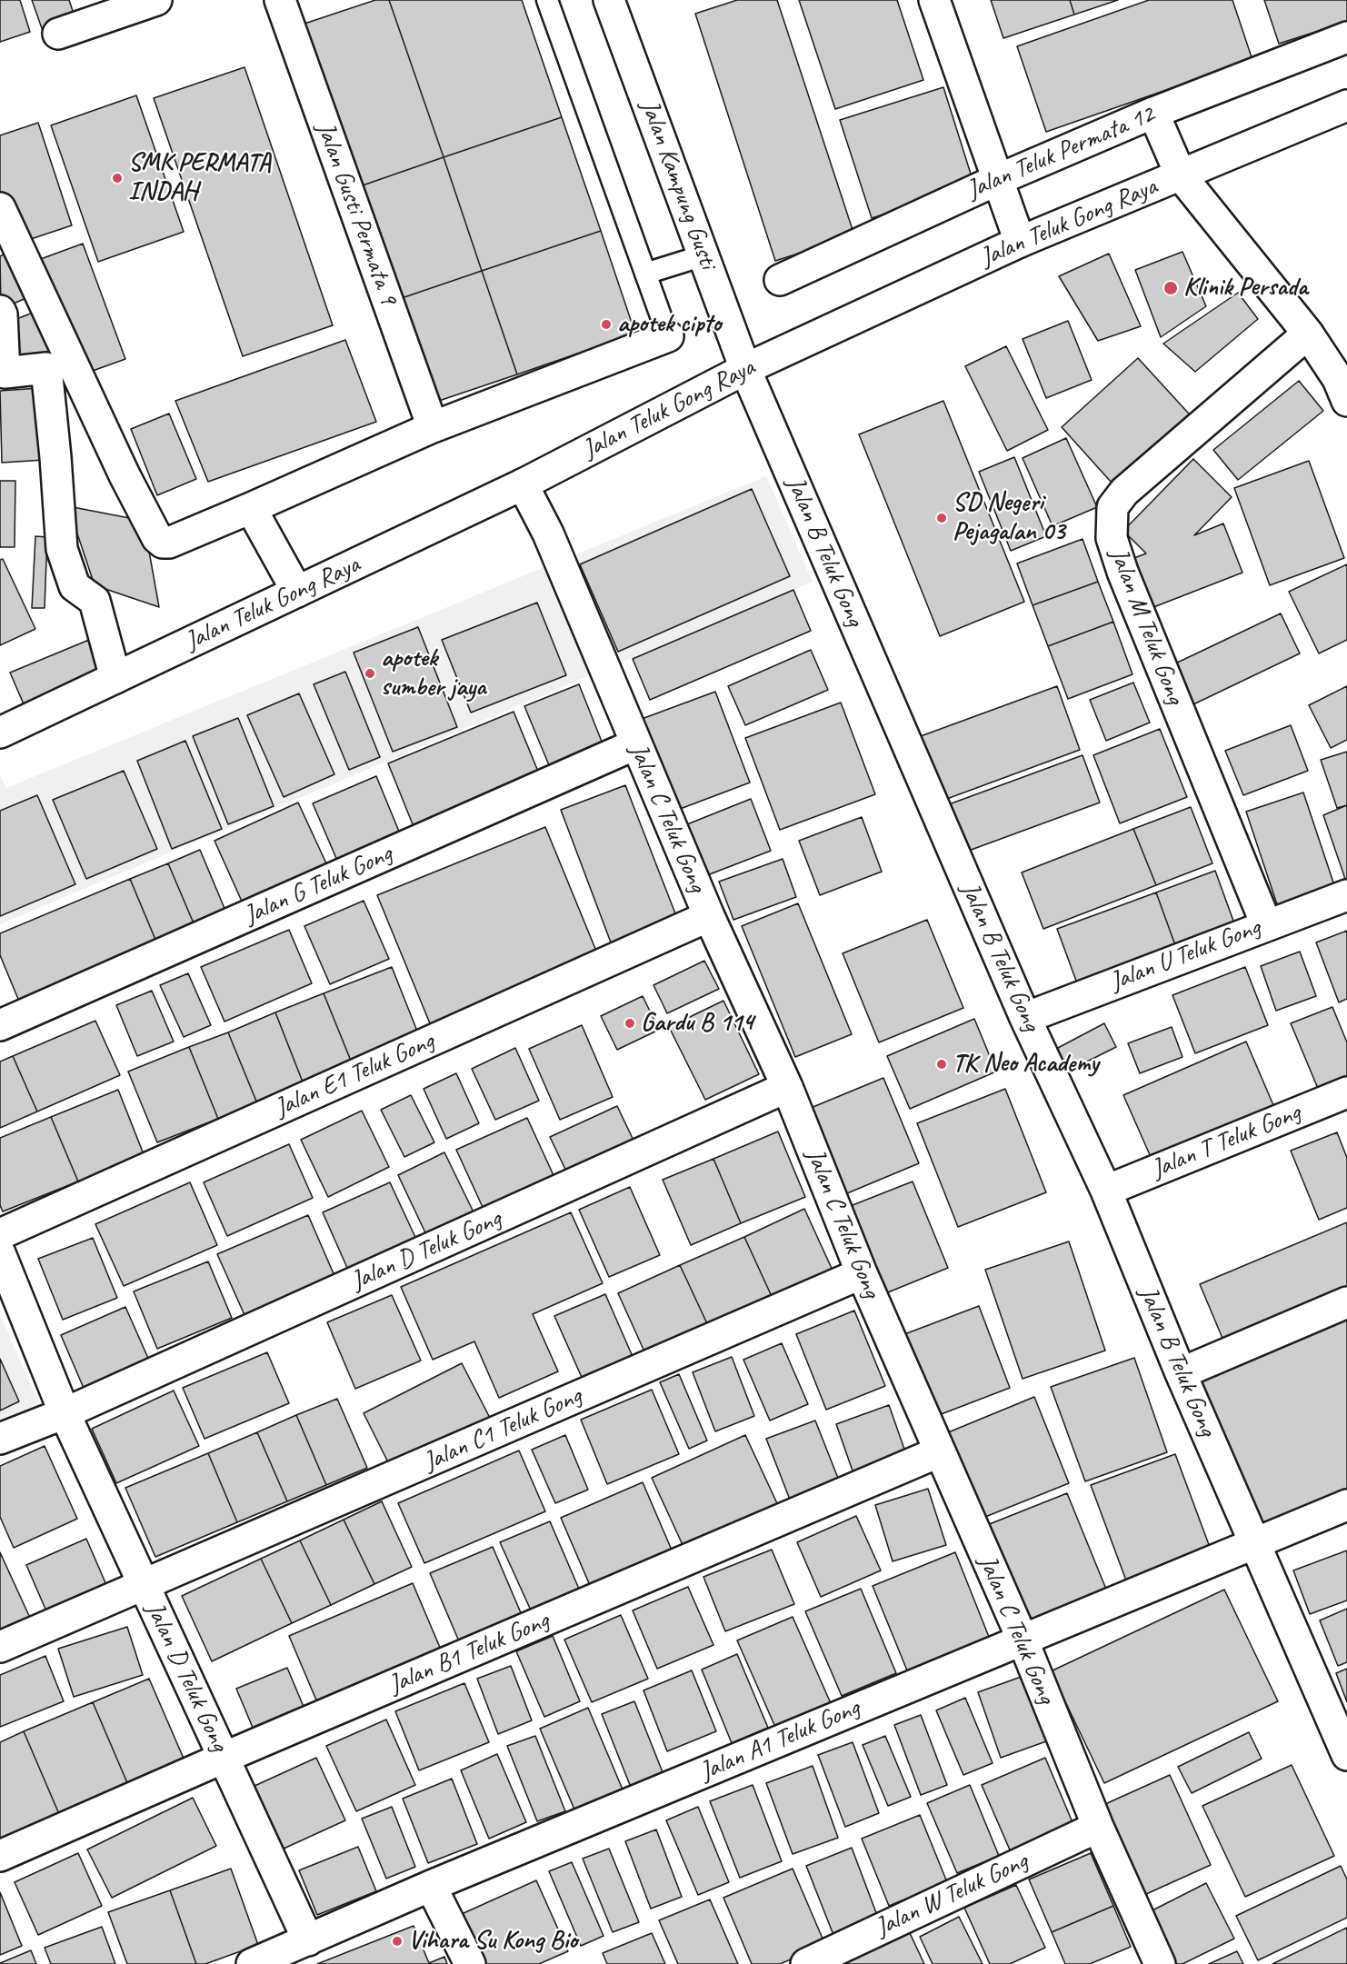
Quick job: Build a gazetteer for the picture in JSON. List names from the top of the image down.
{
  "streets": {
    "street": [
      "Jalan Teluk Permata 12",
      "Jalan Kampung Gusti",
      "Jalan Gusti Permata 9",
      "Jalan Teluk Gong Raya",
      "Jalan B Teluk Gong",
      "Jalan M Teluk Gong",
      "Jalan C Teluk Gong",
      "Jalan G Teluk Gong",
      "Jalan U Teluk Gong",
      "Jalan E1 Teluk Gong",
      "Jalan T Teluk Gong",
      "Jalan D Teluk Gong",
      "Jalan C1 Teluk Gong",
      "Jalan B1 Teluk Gong",
      "Jalan A1 Teluk Gong",
      "Jalan W Teluk Gong"
    ]
  },
  "crossings": [
    ["Jalan Kampung Gusti", "Jalan Teluk Gong Raya"],
    ["Jalan Kampung Gusti", "Jalan B Teluk Gong"],
    ["Jalan Teluk Gong Raya", "Jalan B Teluk Gong"],
    ["Jalan Teluk Gong Raya", "Jalan C Teluk Gong"],
    ["Jalan B Teluk Gong", "Jalan U Teluk Gong"],
    ["Jalan B Teluk Gong", "Jalan T Teluk Gong"],
    ["Jalan B Teluk Gong", "Jalan A1 Teluk Gong"],
    ["Jalan M Teluk Gong", "Jalan U Teluk Gong"],
    ["Jalan C Teluk Gong", "Jalan G Teluk Gong"],
    ["Jalan C Teluk Gong", "Jalan E1 Teluk Gong"],
    ["Jalan C Teluk Gong", "Jalan D Teluk Gong"],
    ["Jalan C Teluk Gong", "Jalan C1 Teluk Gong"],
    ["Jalan C Teluk Gong", "Jalan B1 Teluk Gong"],
    ["Jalan C Teluk Gong", "Jalan A1 Teluk Gong"],
    ["Jalan C Teluk Gong", "Jalan W Teluk Gong"],
    ["Jalan D Teluk Gong", "Jalan C1 Teluk Gong"],
    ["Jalan D Teluk Gong", "Jalan B1 Teluk Gong"],
    ["Jalan D Teluk Gong", "Jalan A1 Teluk Gong"]
  ],
  "places": [
    "SMK PERMATA INDAH",
    "Klinik Persada",
    "apotek cipto",
    "SD Negeri Pejagalan 03",
    "apotek sumber jaya",
    "Gardu B 114",
    "TK Neo Academy",
    "Vihara Su Kong Bio"
  ]
}
